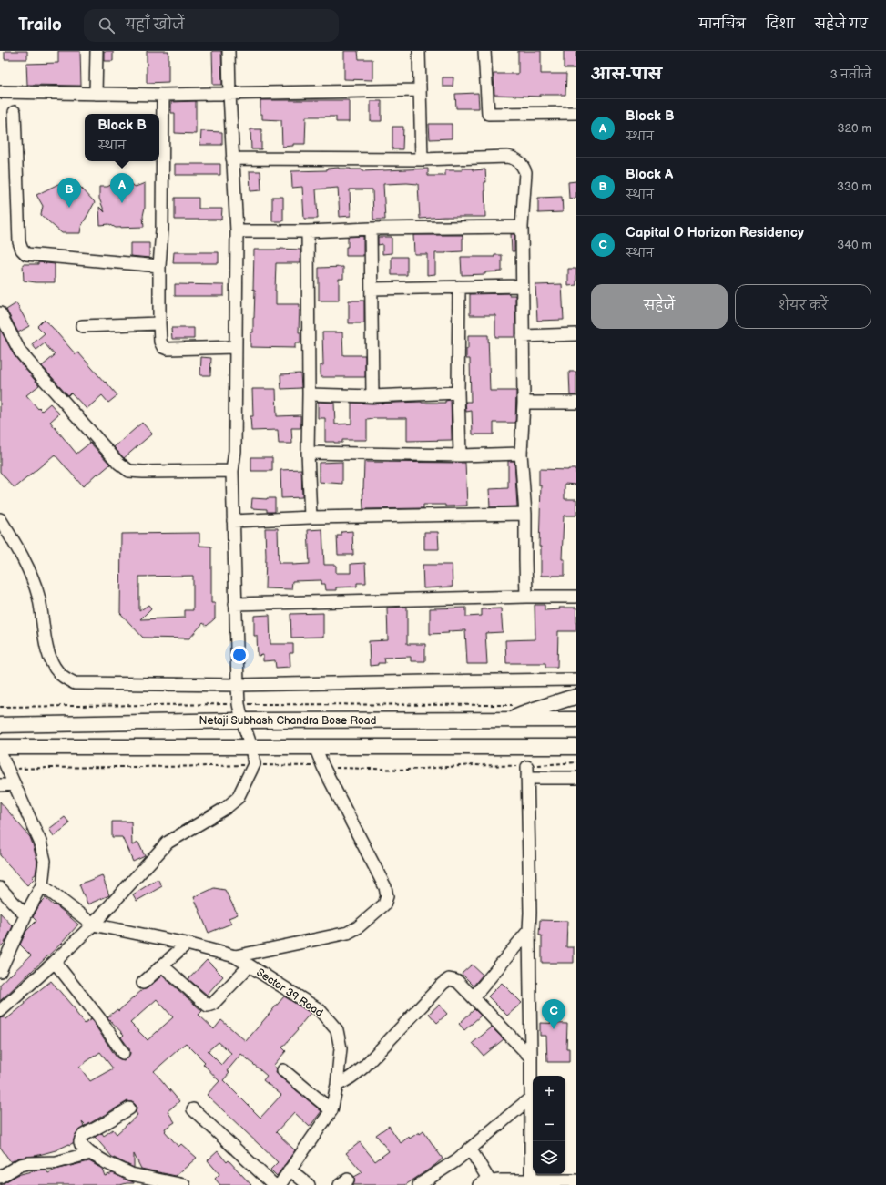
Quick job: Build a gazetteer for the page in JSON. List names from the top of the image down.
{
  "streets": {
    "main road": ["Netaji Subhash Chandra Bose Road"],
    "street": ["Sector 39 Road"]
  },
  "page": {
    "header": "Trailo",
    "search": "यहाँ खोजें",
    "nav": ["मानचित्र", "दिशा", "सहेजे गए"],
    "heading": ["आस-पास", "3 नतीजे"],
    "list": [
      {
        "mark": "A",
        "name": "Block B",
        "note": "स्थान",
        "value": "320 m"
      },
      {
        "mark": "B",
        "name": "Block A",
        "note": "स्थान",
        "value": "330 m"
      },
      {
        "mark": "C",
        "name": "Capital O Horizon Residency",
        "note": "स्थान",
        "value": "340 m"
      }
    ],
    "popup": ["Block B", "स्थान"],
    "pins": ["A", "B", "C"],
    "buttons": ["सहेजें", "शेयर करें"],
    "map_buttons": ["+", "−"]
  }
}
